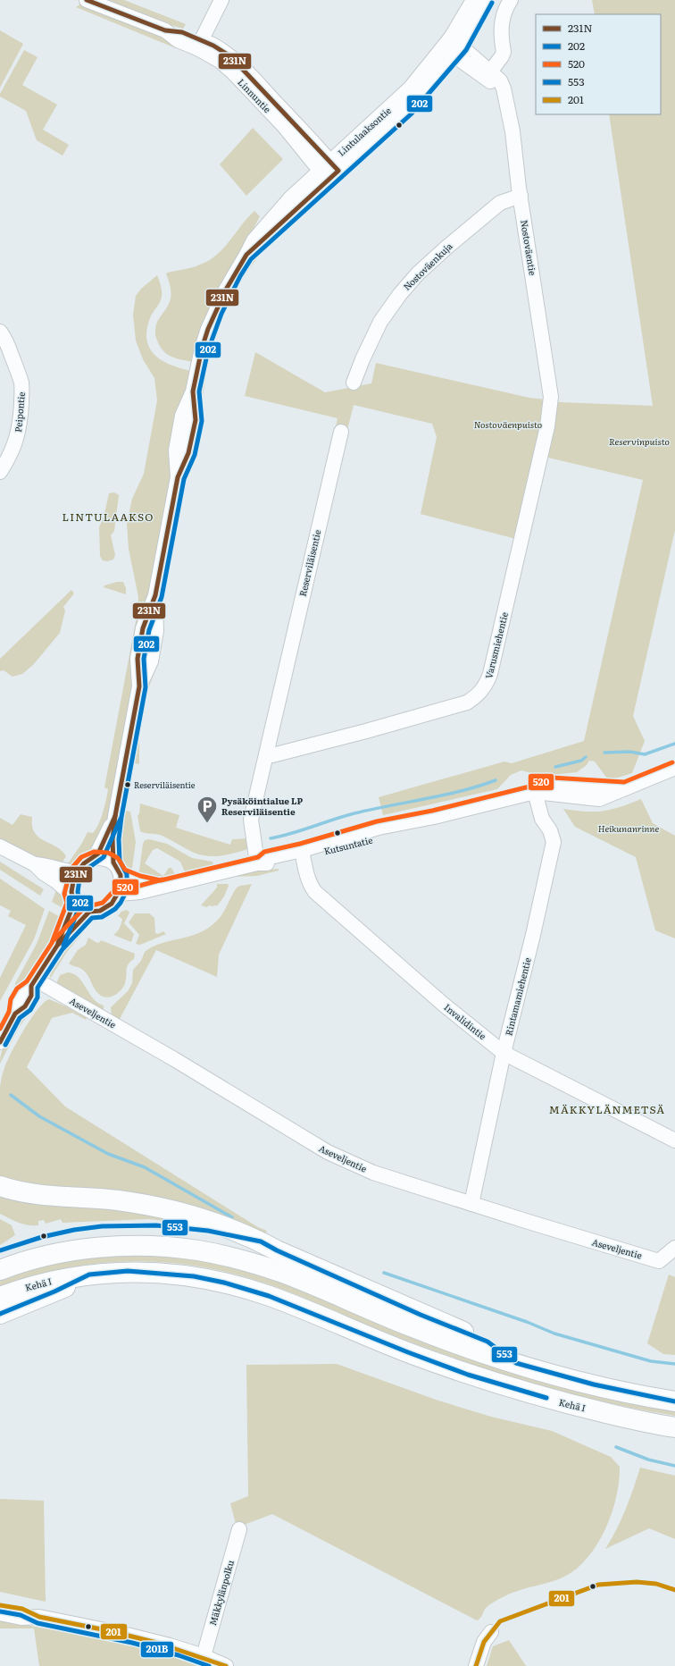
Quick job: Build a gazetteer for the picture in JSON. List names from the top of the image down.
{
  "streets": {
    "highway": ["Kehä I"],
    "street": [
      "Linnuntie",
      "Lintulaaksontie",
      "Nostoväentie",
      "Nostoväenkuja",
      "Peipontie",
      "Reserviläisentie",
      "Varusmiehentie",
      "Kutsuntatie",
      "Rintamamiehentie",
      "Aseveljentie",
      "Invalidintie",
      "Mäkkylänpolku"
    ]
  },
  "crossings": [
    ["Linnuntie", "Lintulaaksontie"],
    ["Lintulaaksontie", "Nostoväentie"],
    ["Lintulaaksontie", "Kutsuntatie"],
    ["Nostoväentie", "Nostoväenkuja"],
    ["Nostoväentie", "Varusmiehentie"],
    ["Reserviläisentie", "Varusmiehentie"],
    ["Reserviläisentie", "Kutsuntatie"],
    ["Kutsuntatie", "Rintamamiehentie"],
    ["Kutsuntatie", "Invalidintie"],
    ["Rintamamiehentie", "Aseveljentie"],
    ["Rintamamiehentie", "Invalidintie"]
  ],
  "districts": ["LINTULAAKSO", "MÄKKYLÄNMETSÄ"],
  "parks": ["Nostoväenpuisto", "Reservinpuisto", "Heikunanrinne"],
  "places": {
    "other": ["Reserviläisentie"],
    "parking": ["Pysäköintialue LP Reserviläisentie"]
  },
  "lines": [
    "transit line 231N",
    "transit line 202",
    "transit line 520",
    "transit line 553",
    "transit line 201",
    "transit line 201B"
  ],
  "legend": [
    "231N",
    "202",
    "520",
    "553",
    "201"
  ]
}
